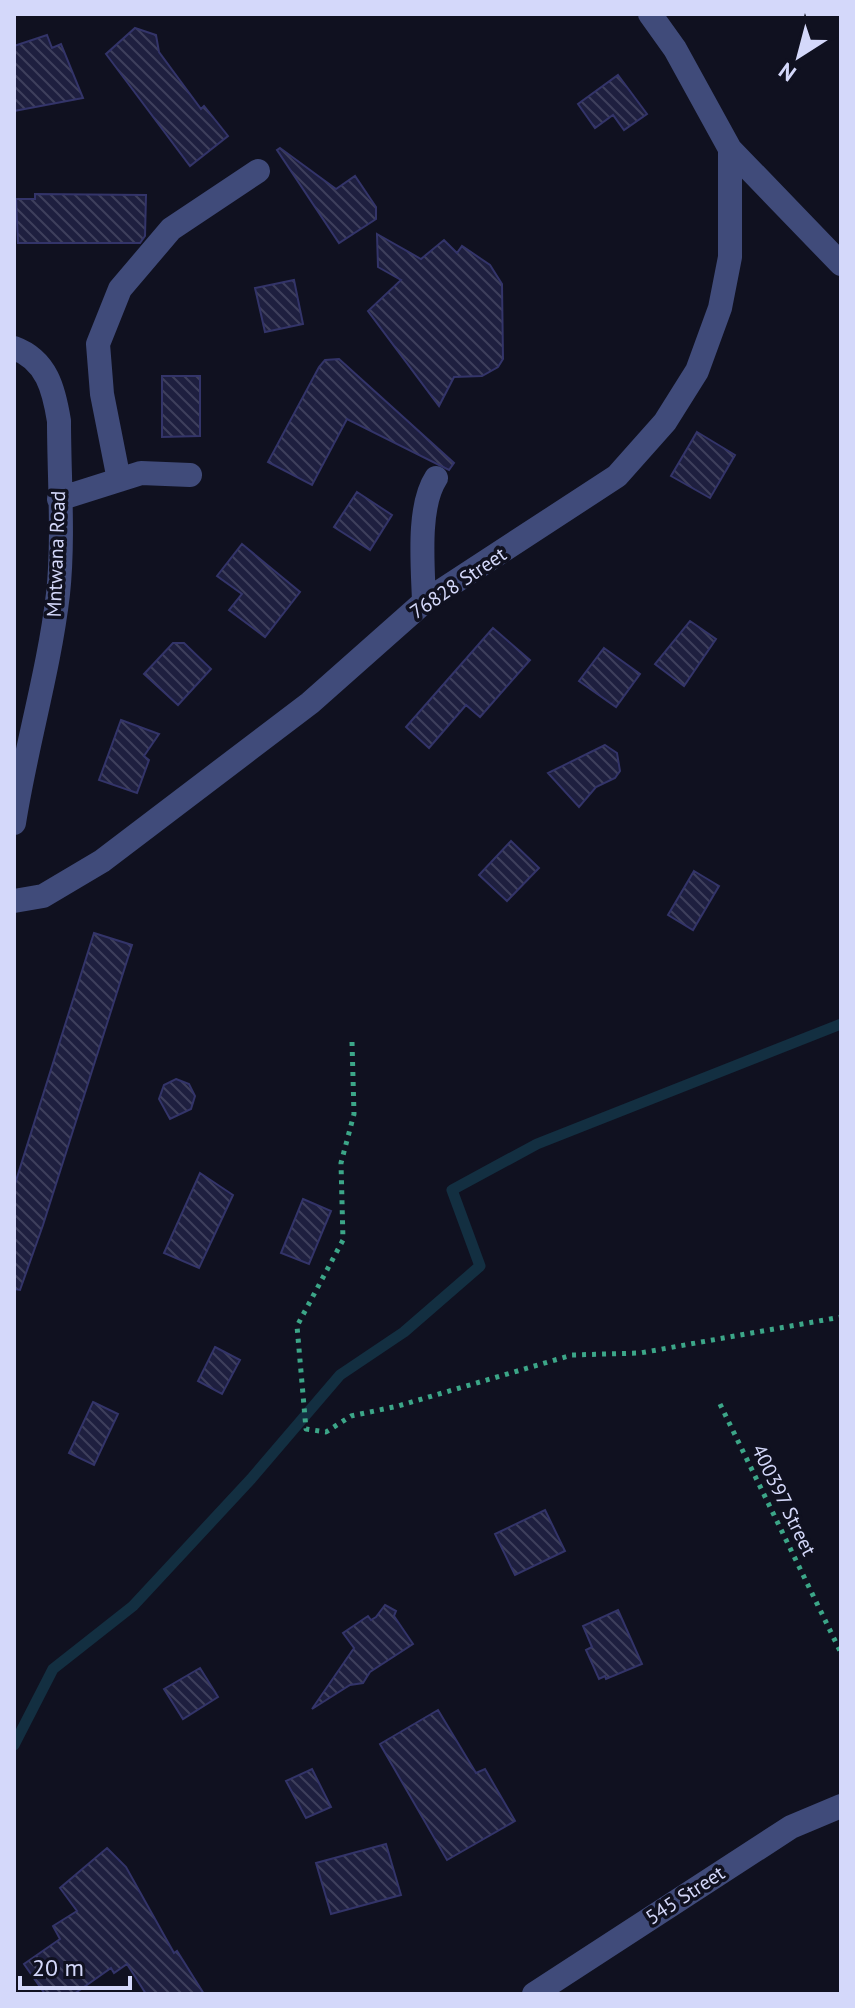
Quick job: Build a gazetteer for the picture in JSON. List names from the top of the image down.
{
  "streets": {
    "street": ["Mntwana Road", "76828 Street", "545 Street"],
    "path": ["400397 Street"]
  },
  "scale_bar": "20 m",
  "north": "bottom left"
}
